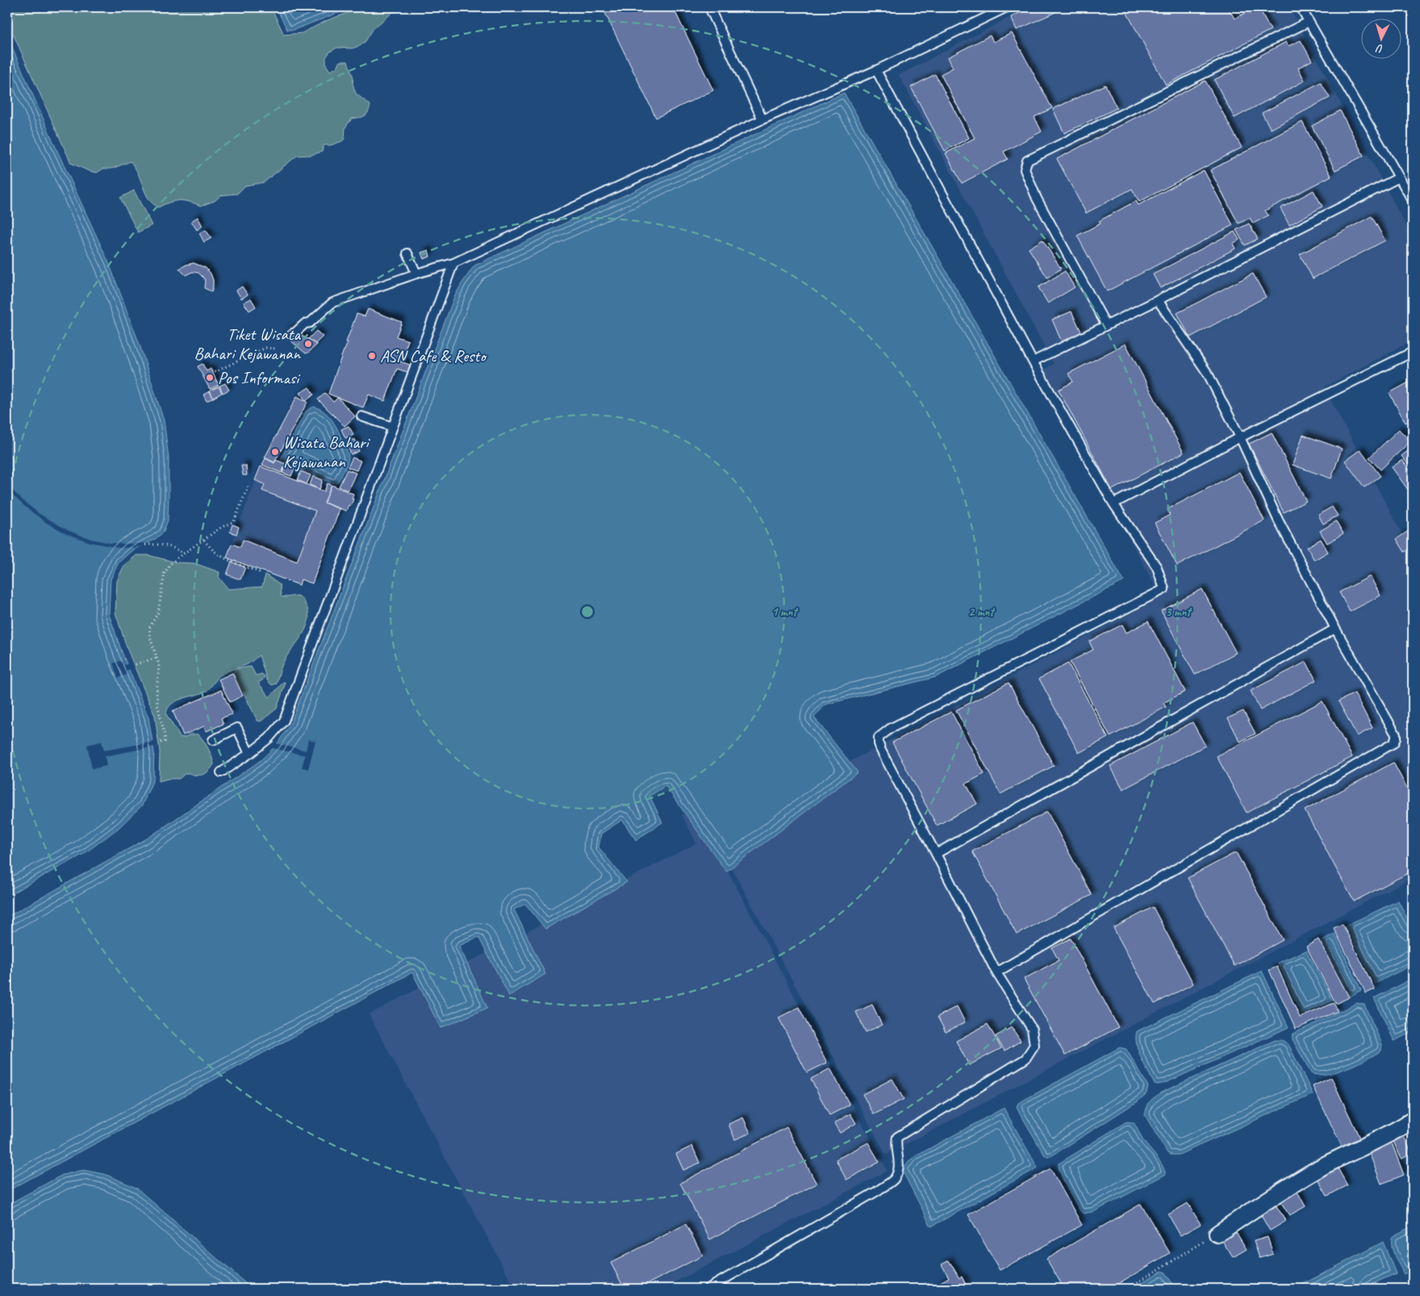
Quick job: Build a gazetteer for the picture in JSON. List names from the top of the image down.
{
  "places": [
    "Tiket Wisata Bahari Kejawanan",
    "ASN Cafe & Resto",
    "Pos Informasi",
    "Wisata Bahari Kejawanan"
  ],
  "north": "bottom",
  "rings": ["1 mnt", "2 mnt", "3 mnt"]
}
